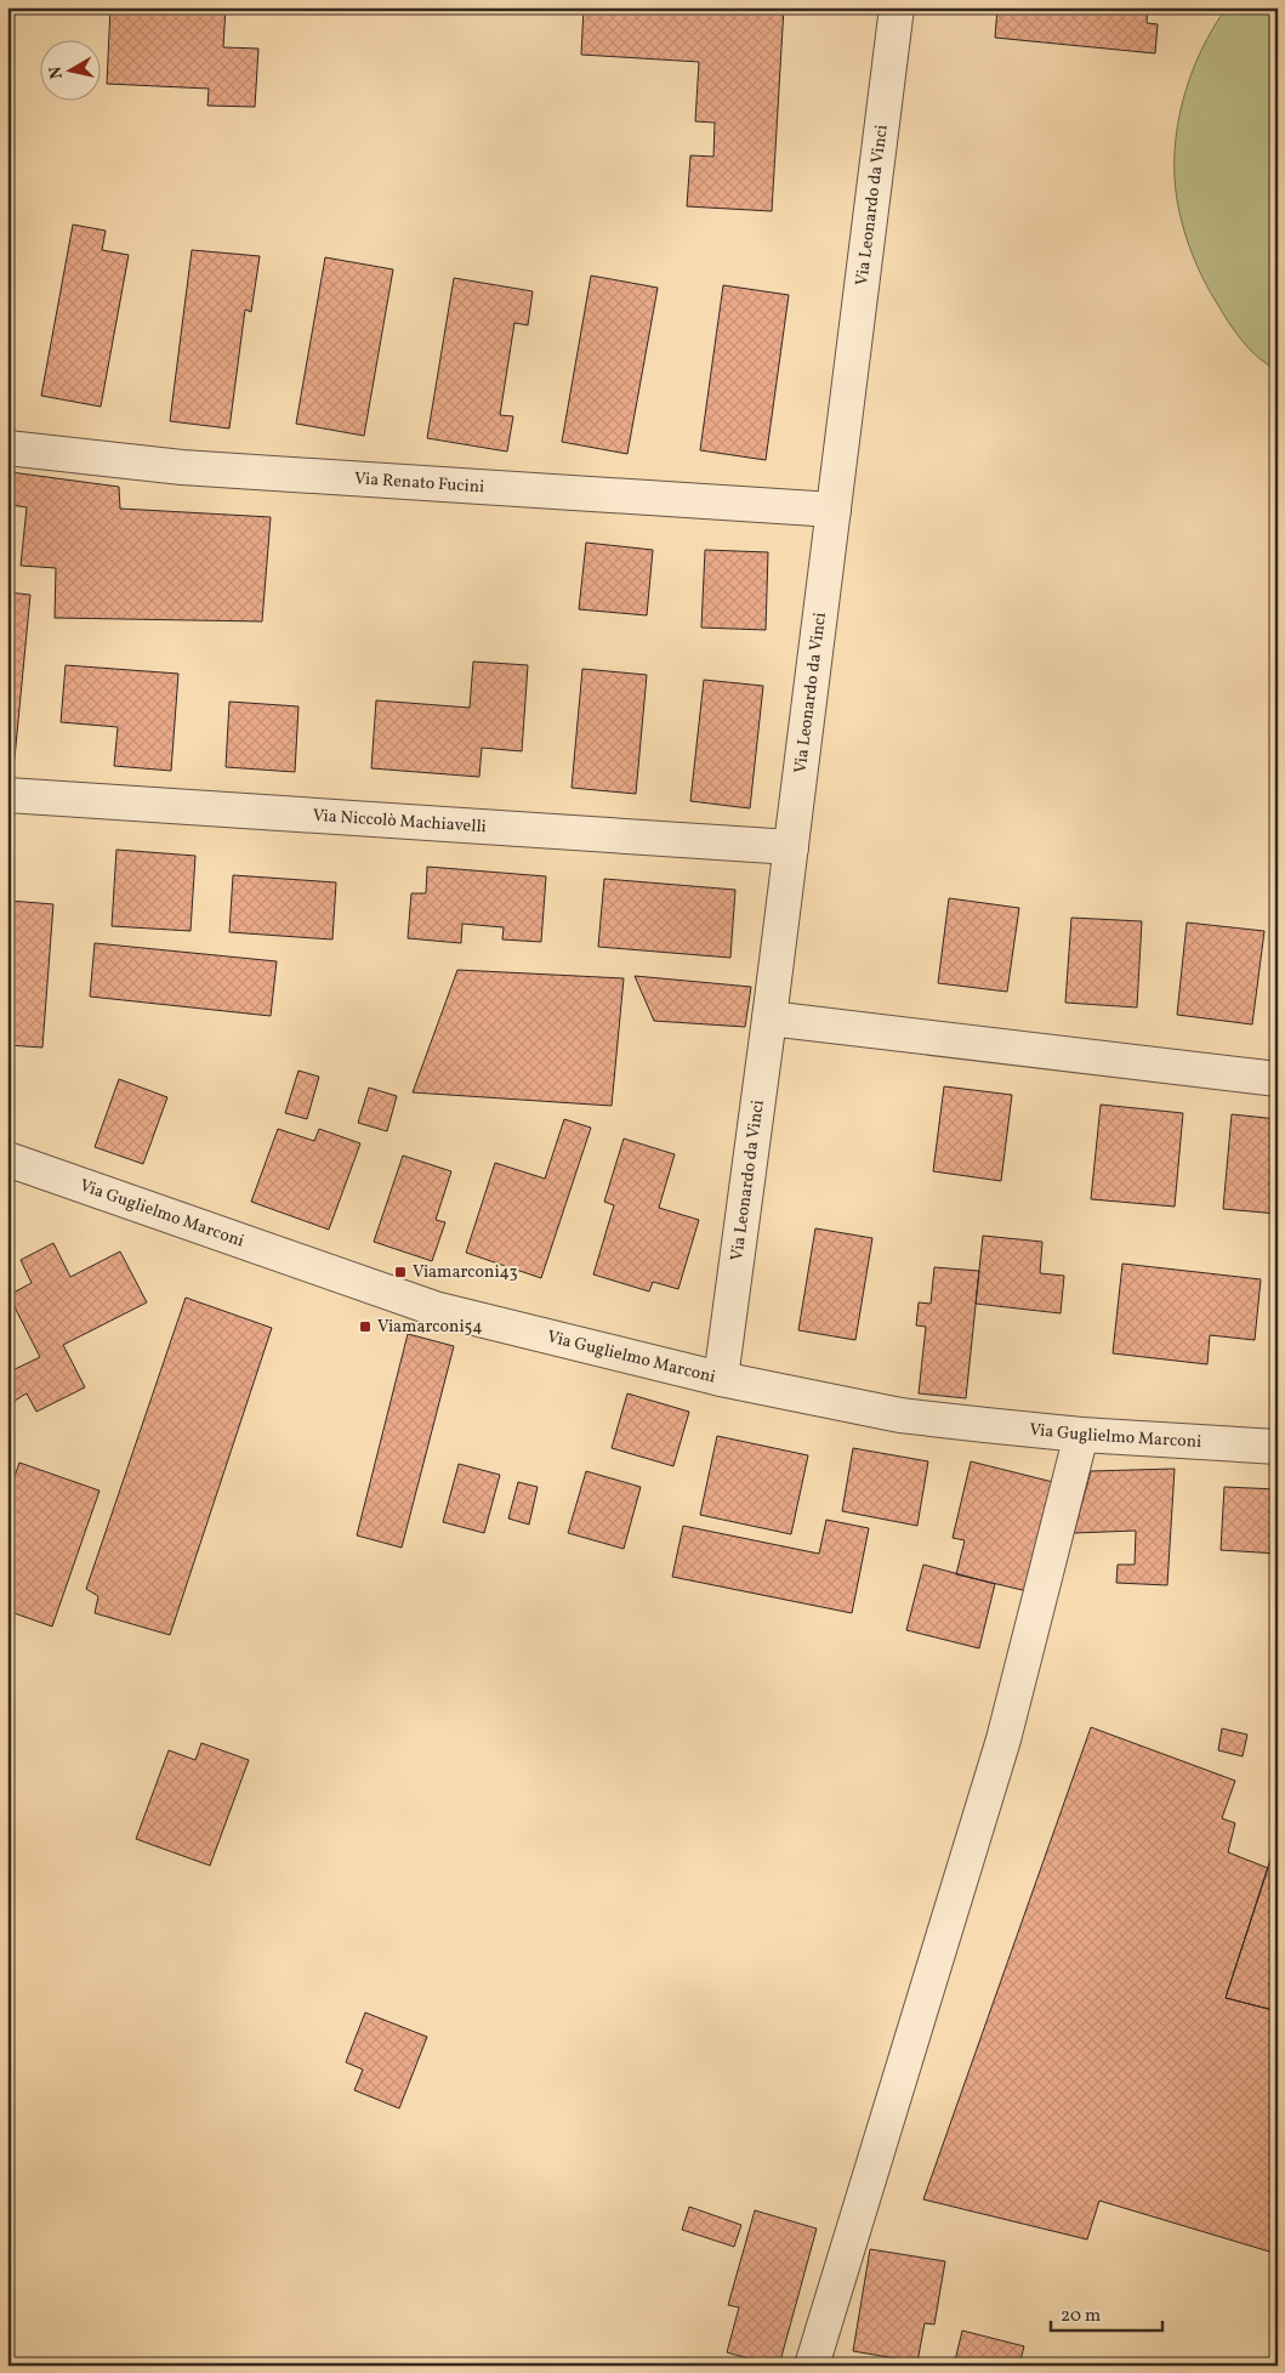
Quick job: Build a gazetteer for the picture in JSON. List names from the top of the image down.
{
  "streets": {
    "street": [
      "Via Leonardo da Vinci",
      "Via Renato Fucini",
      "Via Niccolò Machiavelli",
      "Via Guglielmo Marconi"
    ]
  },
  "crossings": [
    ["Via Leonardo da Vinci", "Via Renato Fucini"],
    ["Via Leonardo da Vinci", "Via Niccolò Machiavelli"],
    ["Via Leonardo da Vinci", "Via Guglielmo Marconi"]
  ],
  "places": {
    "transit": ["Viamarconi43", "Viamarconi54"]
  },
  "scale_bar": "20 m",
  "north": "left"
}
